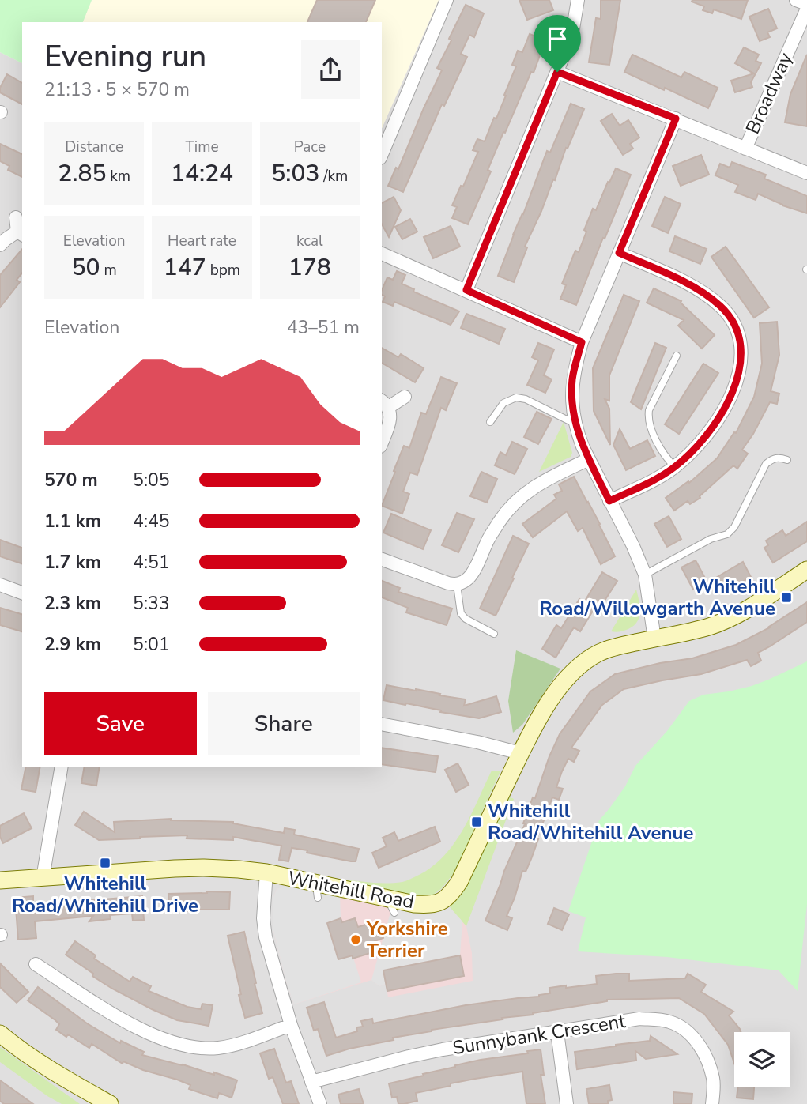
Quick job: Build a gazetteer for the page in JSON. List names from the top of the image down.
{
  "streets": {
    "street": ["Broadway", "Whitehill Road", "Sunnybank Crescent"]
  },
  "places": {
    "transit": ["Whitehill Road/Willowgarth Avenue", "Whitehill Road/Whitehill Avenue", "Whitehill Road/Whitehill Drive"],
    "other": ["Yorkshire Terrier"]
  },
  "page": {
    "heading": ["Evening run", "21:13 · 5 × 570 m"],
    "stats": [
      ["Distance", "2.85 km"],
      ["Time", "14:24"],
      ["Pace", "5:03 /km"],
      ["Elevation", "50 m"],
      ["Heart rate", "147 bpm"],
      ["kcal", "178"]
    ],
    "chart": ["Elevation", "43–51 m"],
    "list": [
      {
        "name": "570 m",
        "note": "5:05"
      },
      {
        "name": "1.1 km",
        "note": "4:45"
      },
      {
        "name": "1.7 km",
        "note": "4:51"
      },
      {
        "name": "2.3 km",
        "note": "5:33"
      },
      {
        "name": "2.9 km",
        "note": "5:01"
      }
    ],
    "buttons": ["Save", "Share"]
  }
}
